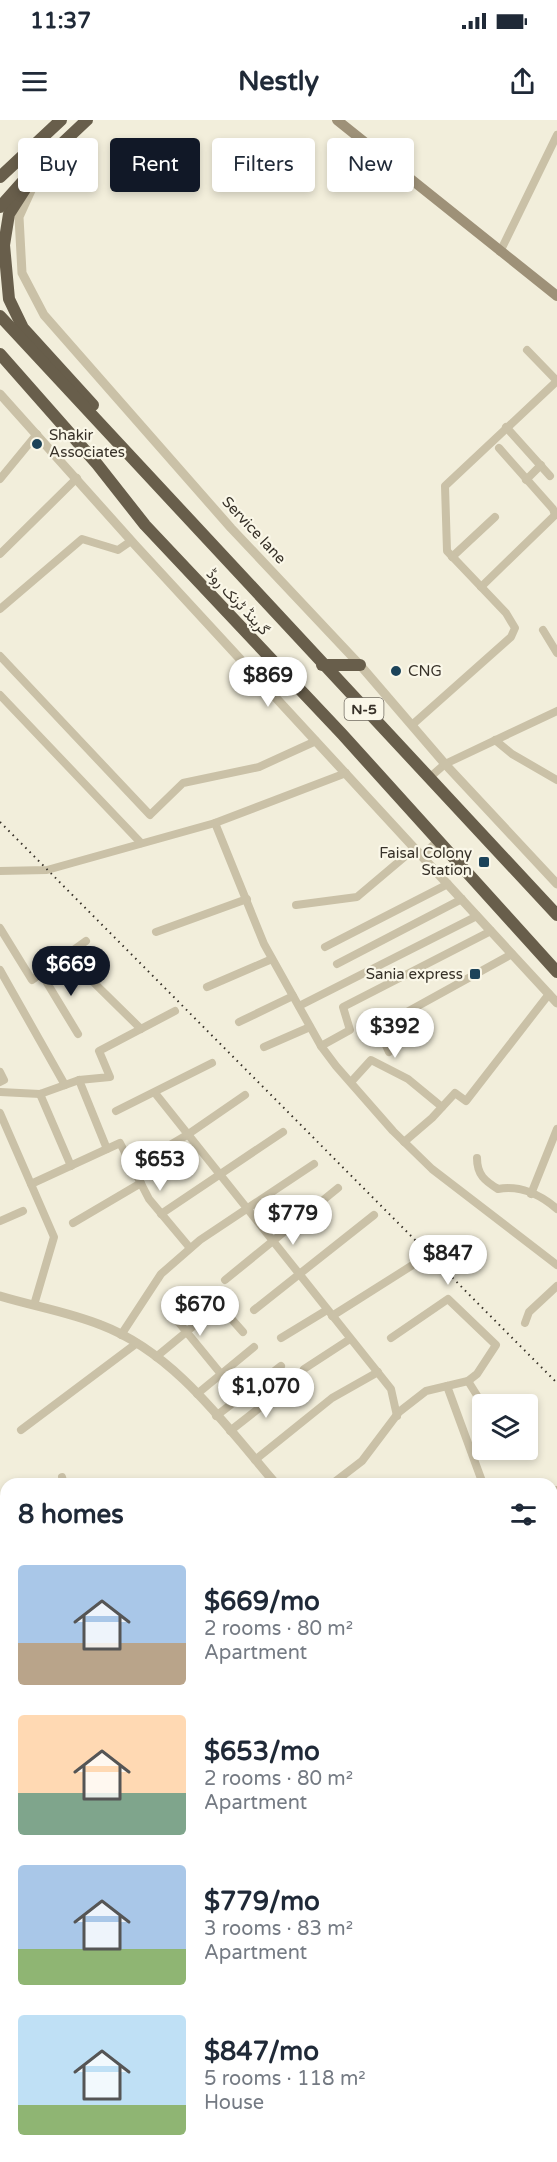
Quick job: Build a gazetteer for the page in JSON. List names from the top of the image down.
{
  "streets": {
    "highway": ["گرینڈ ٹرنک روڈ", "N-5"],
    "street": ["Service lane"]
  },
  "places": {
    "other": ["Shakir Associates", "CNG"],
    "transit": ["Faisal Colony Station", "Sania express"]
  },
  "page": {
    "status": "11:37",
    "header": "Nestly",
    "chip": [
      "Buy",
      "Rent",
      "Filters",
      "New"
    ],
    "price": [
      "$869",
      "$669",
      "$392",
      "$653",
      "$779",
      "$847",
      "$670",
      "$1,070"
    ],
    "heading": "8 homes",
    "list": [
      {
        "name": "$669/mo",
        "note": "2 rooms · 80 m² · Apartment"
      },
      {
        "name": "$653/mo",
        "note": "2 rooms · 80 m² · Apartment"
      },
      {
        "name": "$779/mo",
        "note": "3 rooms · 83 m² · Apartment"
      },
      {
        "name": "$847/mo",
        "note": "5 rooms · 118 m² · House"
      }
    ]
  }
}
